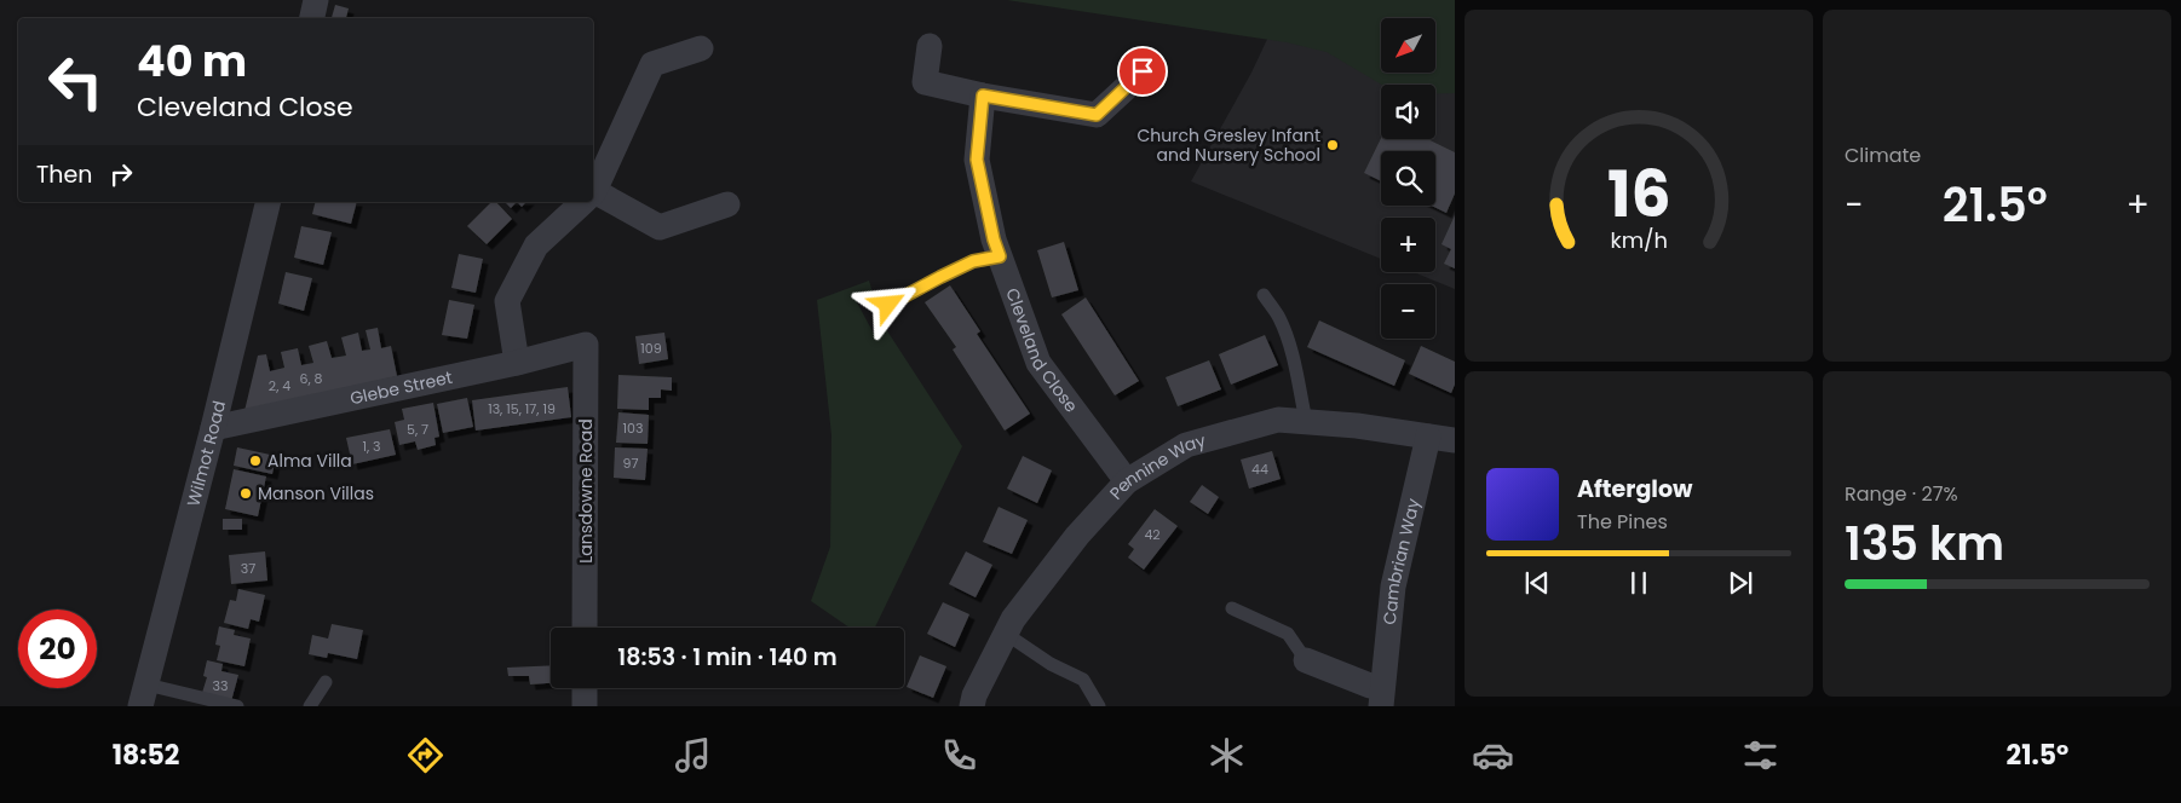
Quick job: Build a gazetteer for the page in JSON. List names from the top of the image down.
{
  "streets": {
    "street": [
      "Cleveland Close",
      "Glebe Street",
      "Wilmot Road",
      "Pennine Way",
      "Lansdowne Road",
      "Cambrian Way"
    ]
  },
  "crossings": [
    ["Cleveland Close", "Pennine Way"],
    ["Glebe Street", "Wilmot Road"],
    ["Glebe Street", "Lansdowne Road"],
    ["Pennine Way", "Cambrian Way"]
  ],
  "places": ["Church Gresley Infant and Nursery School", "Alma Villa", "Manson Villas"],
  "house_numbers": [
    "109",
    "6, 8",
    "2, 4",
    "13, 15, 17, 19",
    "103",
    "5, 7",
    "1, 3",
    "97",
    "44",
    "42",
    "37",
    "33"
  ],
  "north": "bottom left",
  "page": {
    "tile": [
      "Climate",
      ["Range · 27%", "135 km"]
    ],
    "map_buttons": ["+", "−"],
    "turn": ["40 m", "Cleveland Close"],
    "then": "Then",
    "heat": ["−", "21.5°", "+"],
    "song": ["Afterglow", "The Pines"],
    "limit": "20",
    "trip": "18:53 · 1 min · 140 m",
    "tabs": ["18:52", "21.5°"],
    "gauge": ["16", "km/h"]
  }
}
